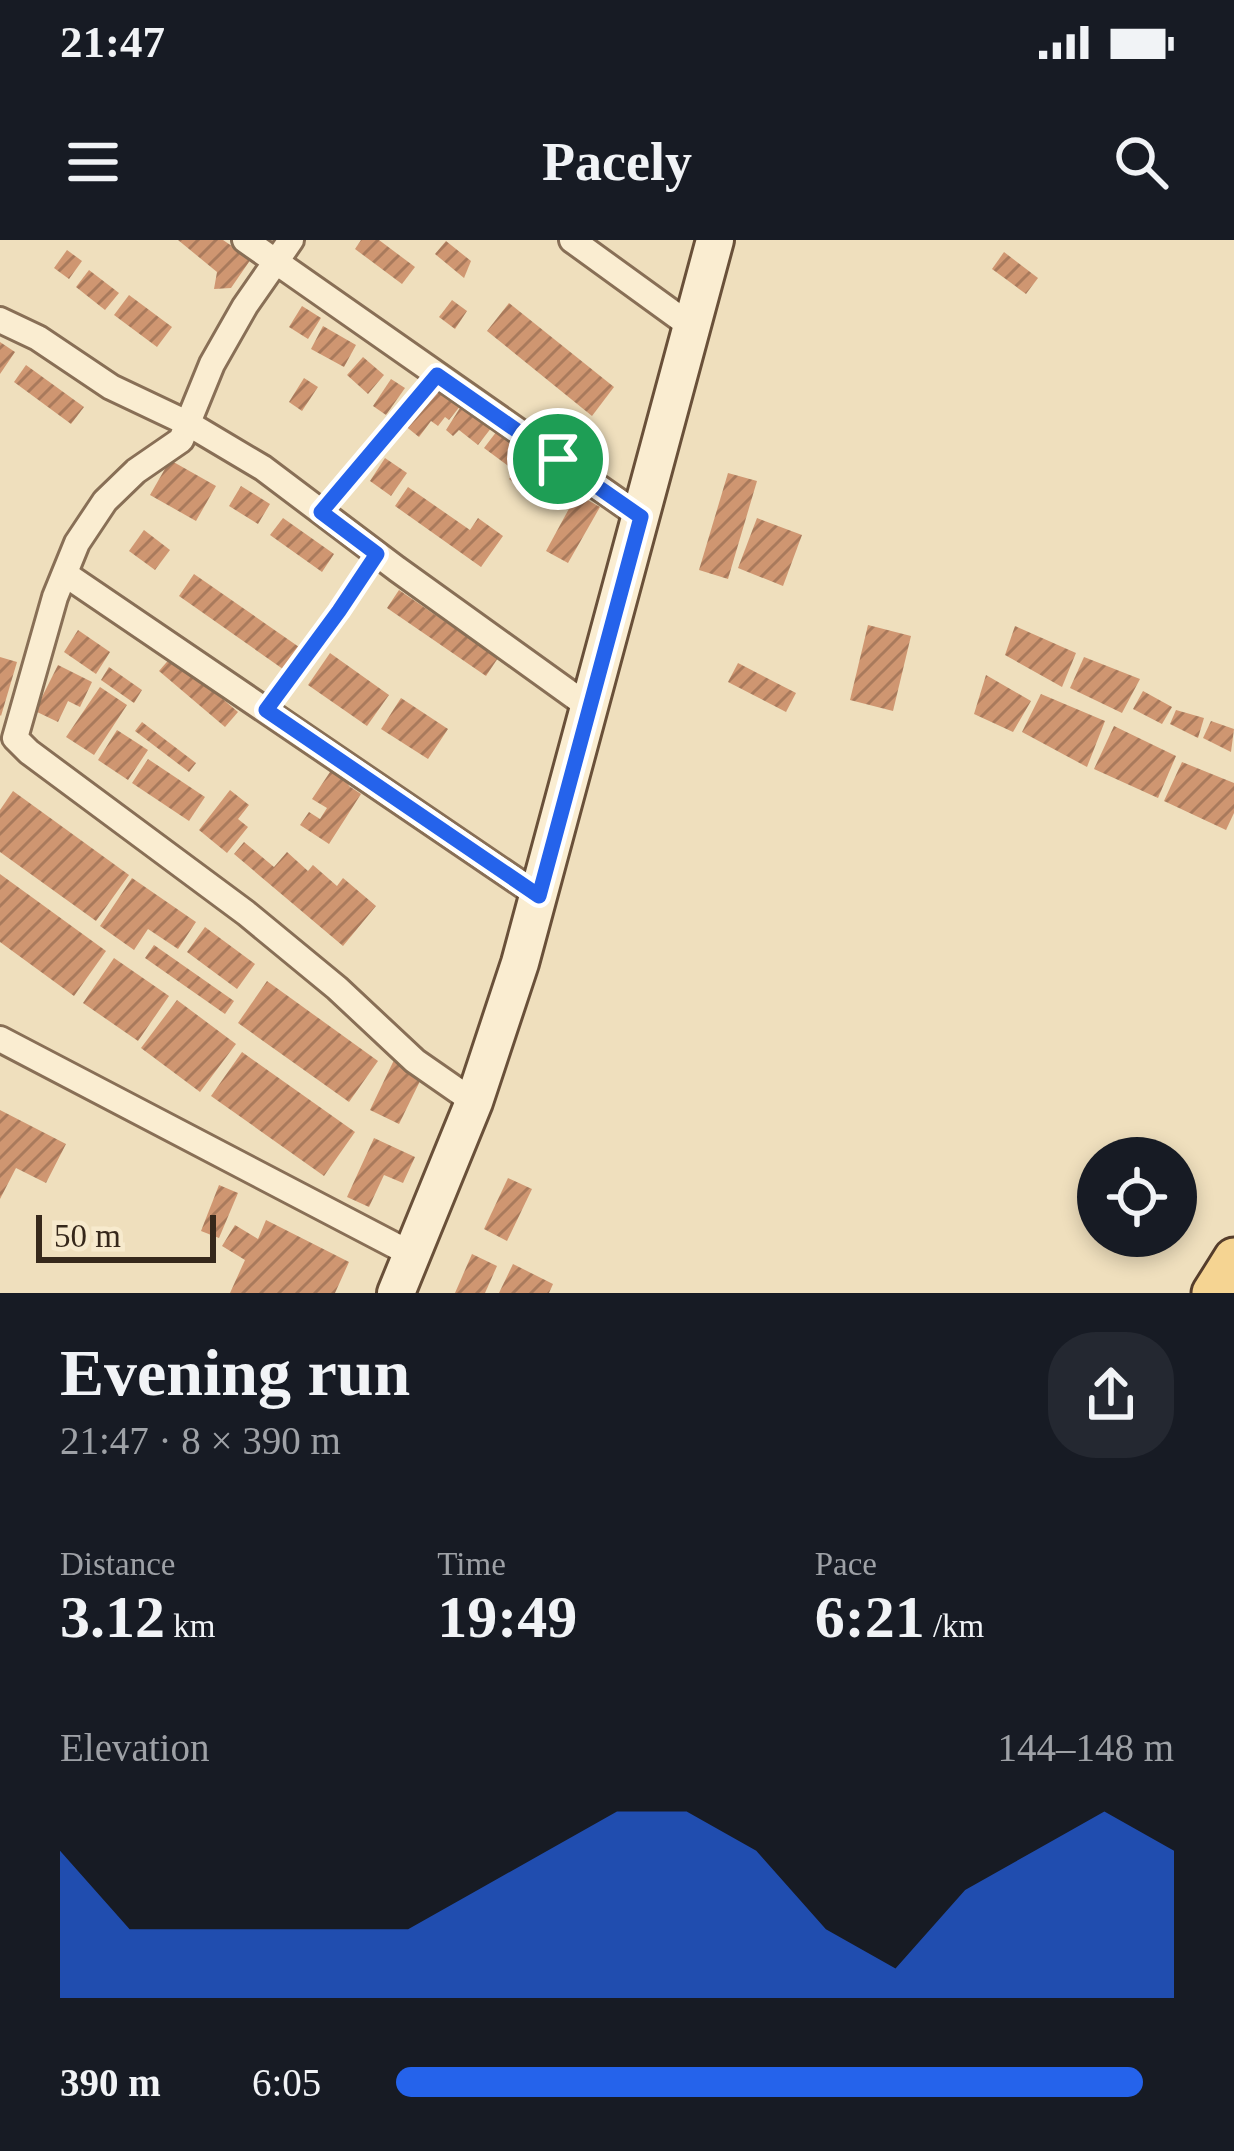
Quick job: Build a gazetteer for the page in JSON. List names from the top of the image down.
{
  "scale_bar": "50 m",
  "page": {
    "status": "21:47",
    "header": "Pacely",
    "scale": "50 m",
    "heading": ["Evening run", "21:47 · 8 × 390 m"],
    "stats": [
      ["Distance", "3.12 km"],
      ["Time", "19:49"],
      ["Pace", "6:21 /km"]
    ],
    "chart": ["Elevation", "144–148 m"],
    "list": [
      {
        "name": "390 m",
        "note": "6:05"
      }
    ]
  }
}
